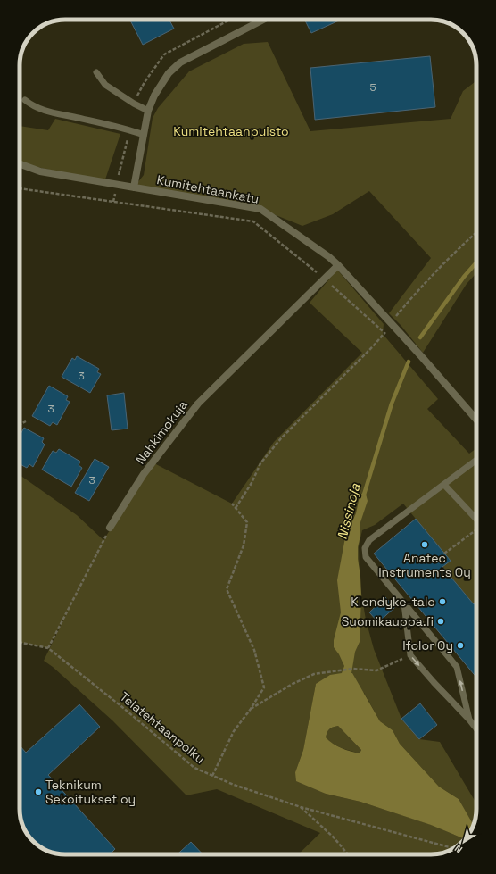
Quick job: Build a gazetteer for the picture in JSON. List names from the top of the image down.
{
  "streets": {
    "street": ["Kumitehtaankatu", "Nahkimokuja"],
    "path": ["Telatehtaanpolku"]
  },
  "crossings": [
    ["Kumitehtaankatu", "Nahkimokuja"]
  ],
  "water": ["Nissinoja"],
  "parks": ["Kumitehtaanpuisto"],
  "places": [
    "Anatec Instruments Oy",
    "Klondyke-talo",
    "Suomikauppa.fi",
    "Ifolor Oy",
    "Teknikum Sekoitukset oy"
  ],
  "house_numbers": [
    "5",
    "3",
    "3",
    "3"
  ],
  "north": "bottom left"
}
